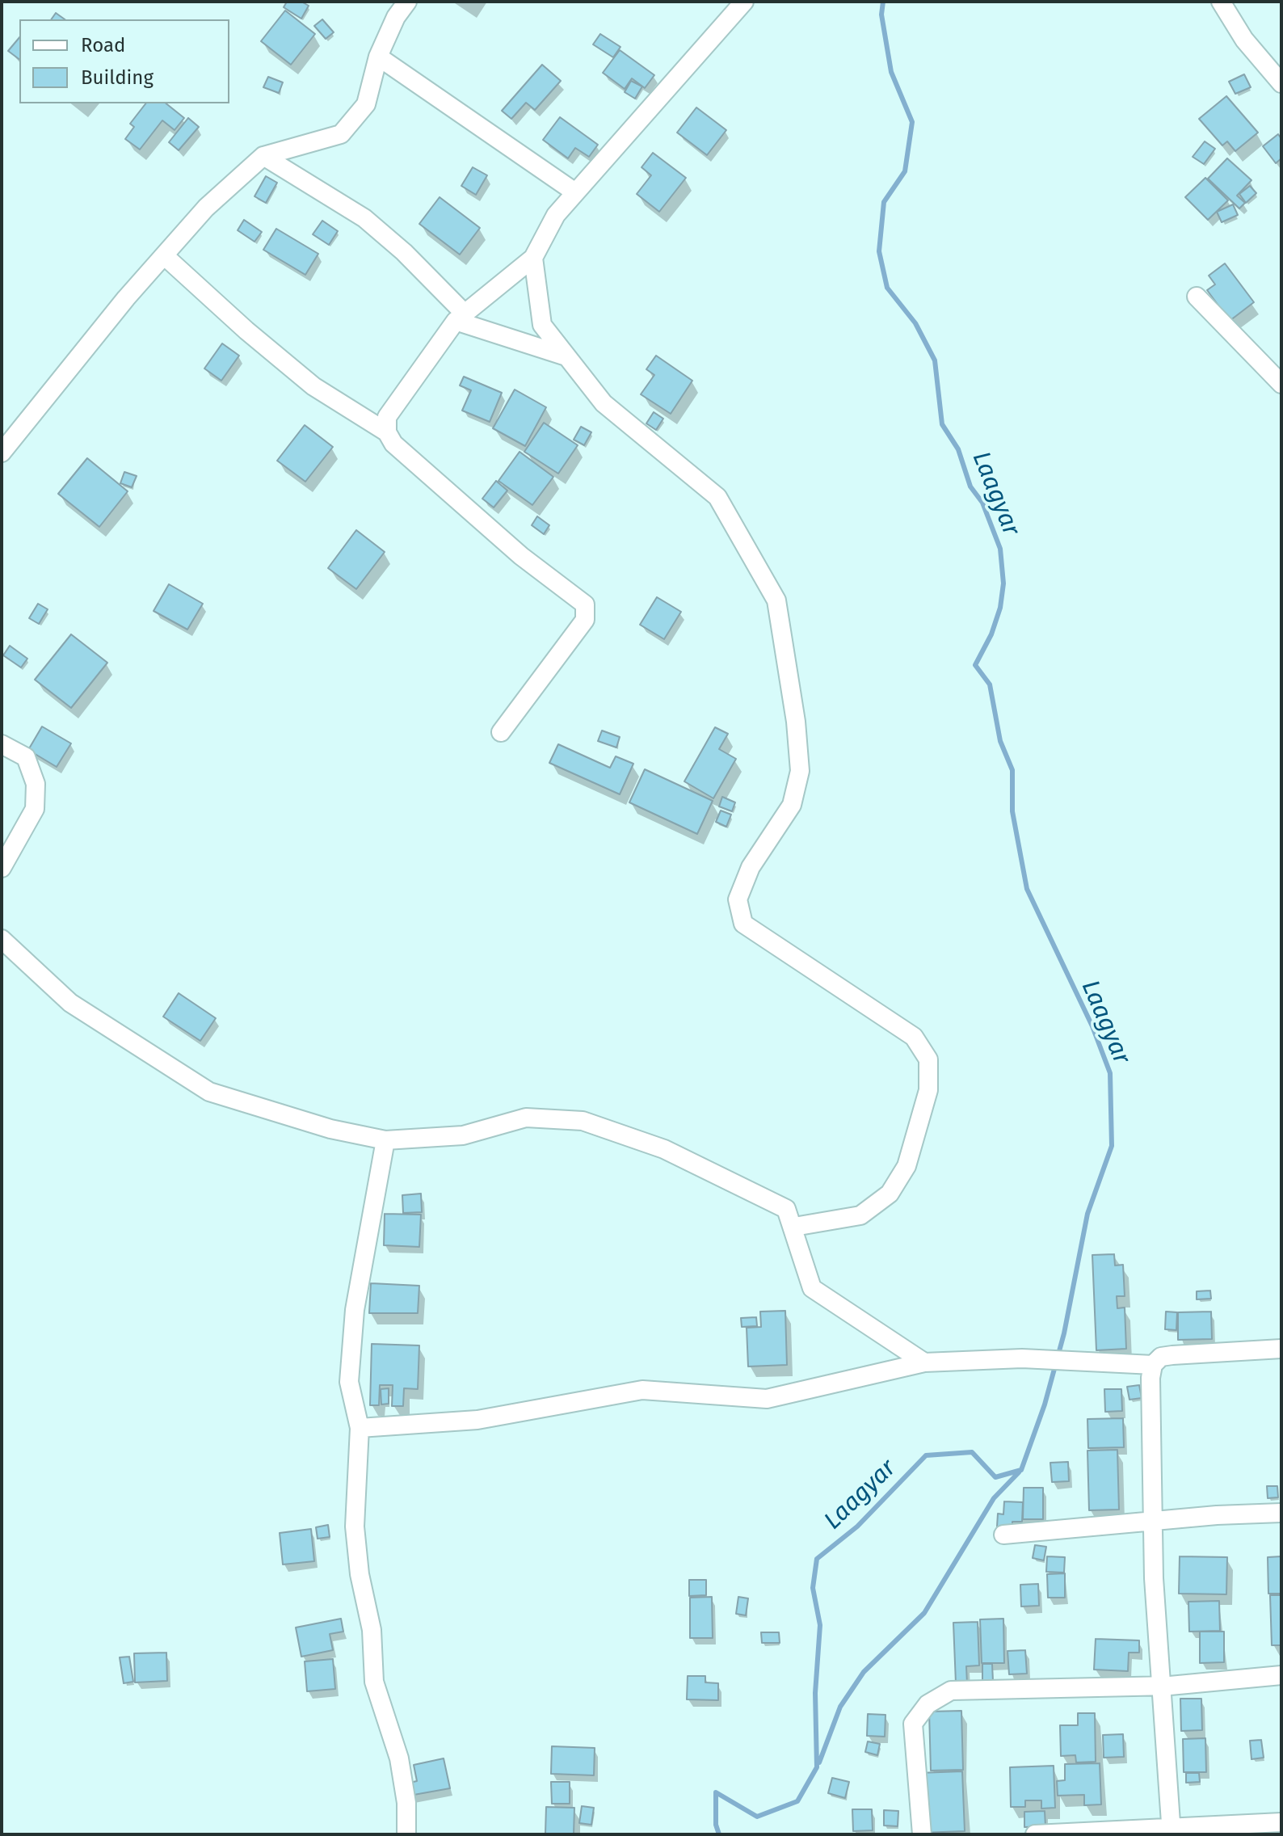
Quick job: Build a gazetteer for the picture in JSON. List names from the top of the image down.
{
  "water": ["Laagyar"],
  "legend": ["Road", "Building"]
}
